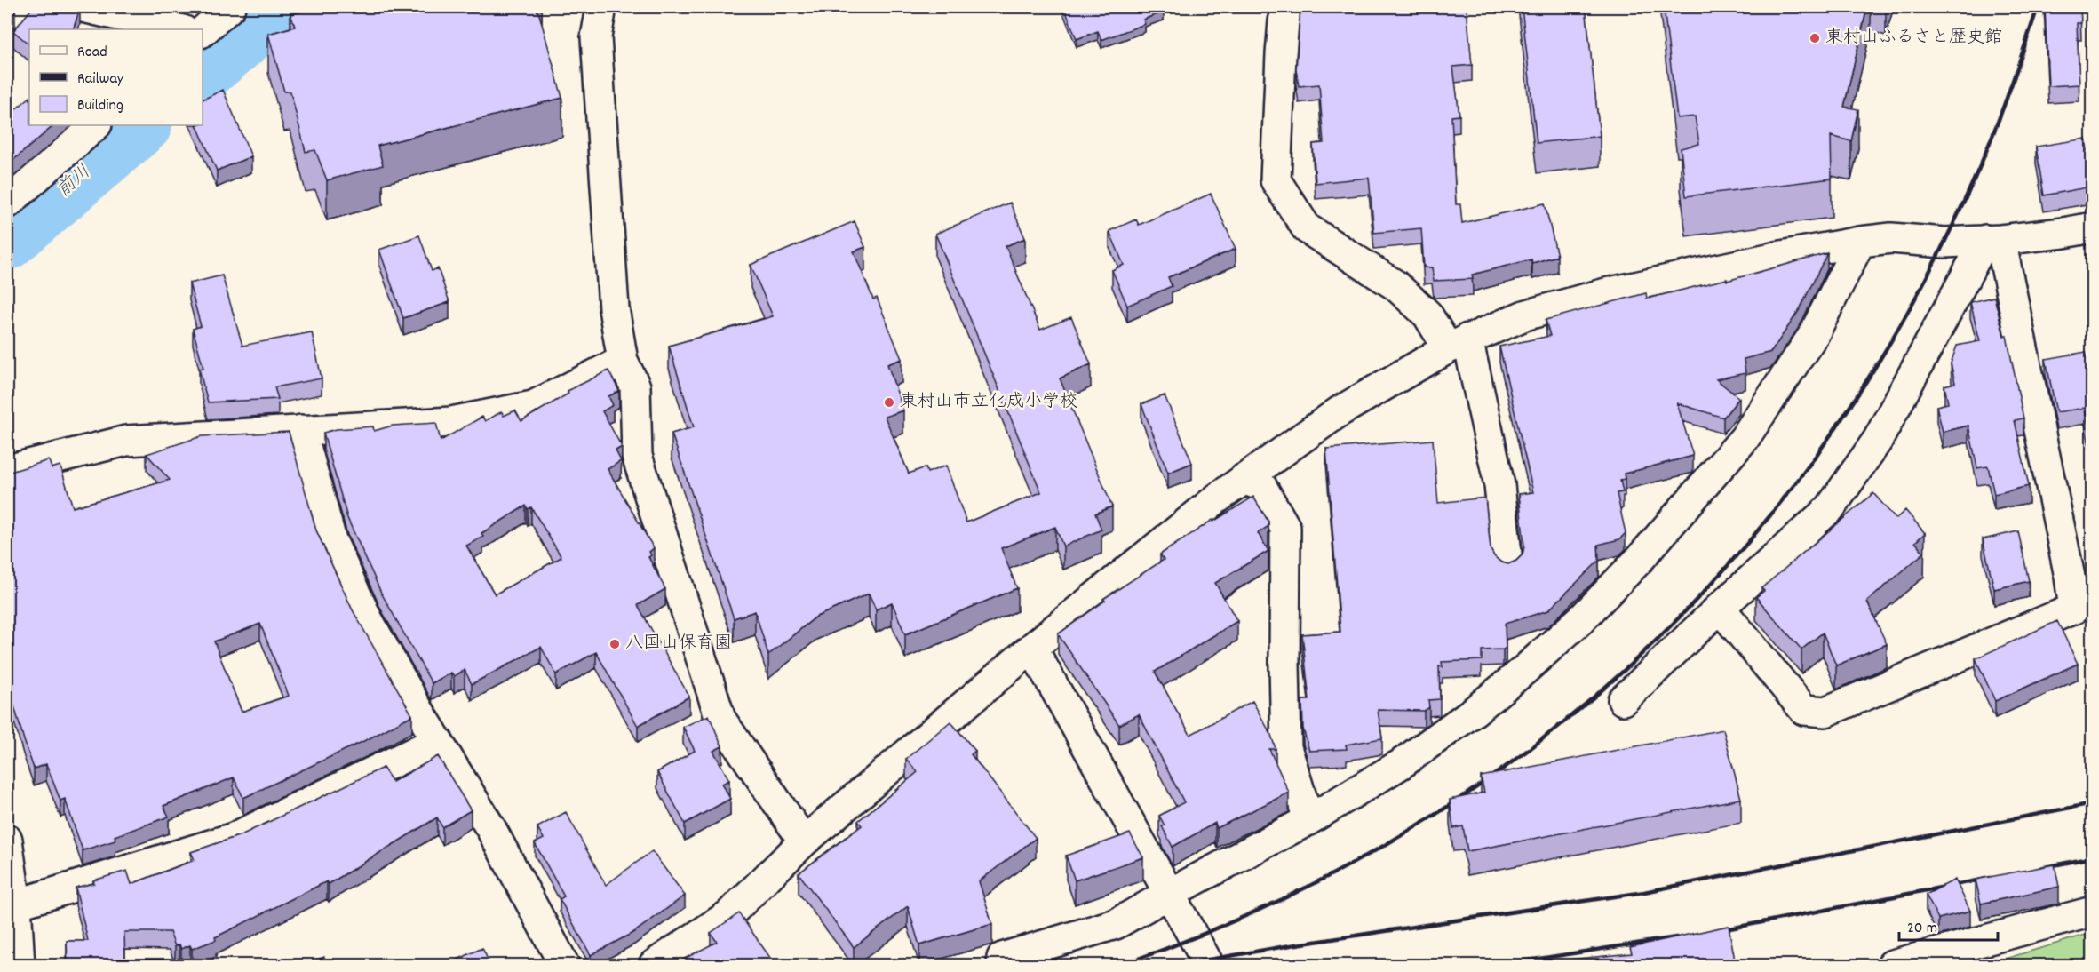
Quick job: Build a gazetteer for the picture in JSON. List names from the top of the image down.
{
  "water": ["前川"],
  "places": ["東村山ふるさと歴史館", "東村山市立化成小学校", "八国山保育園"],
  "legend": ["Road", "Railway", "Building"],
  "scale_bar": "20 m"
}
